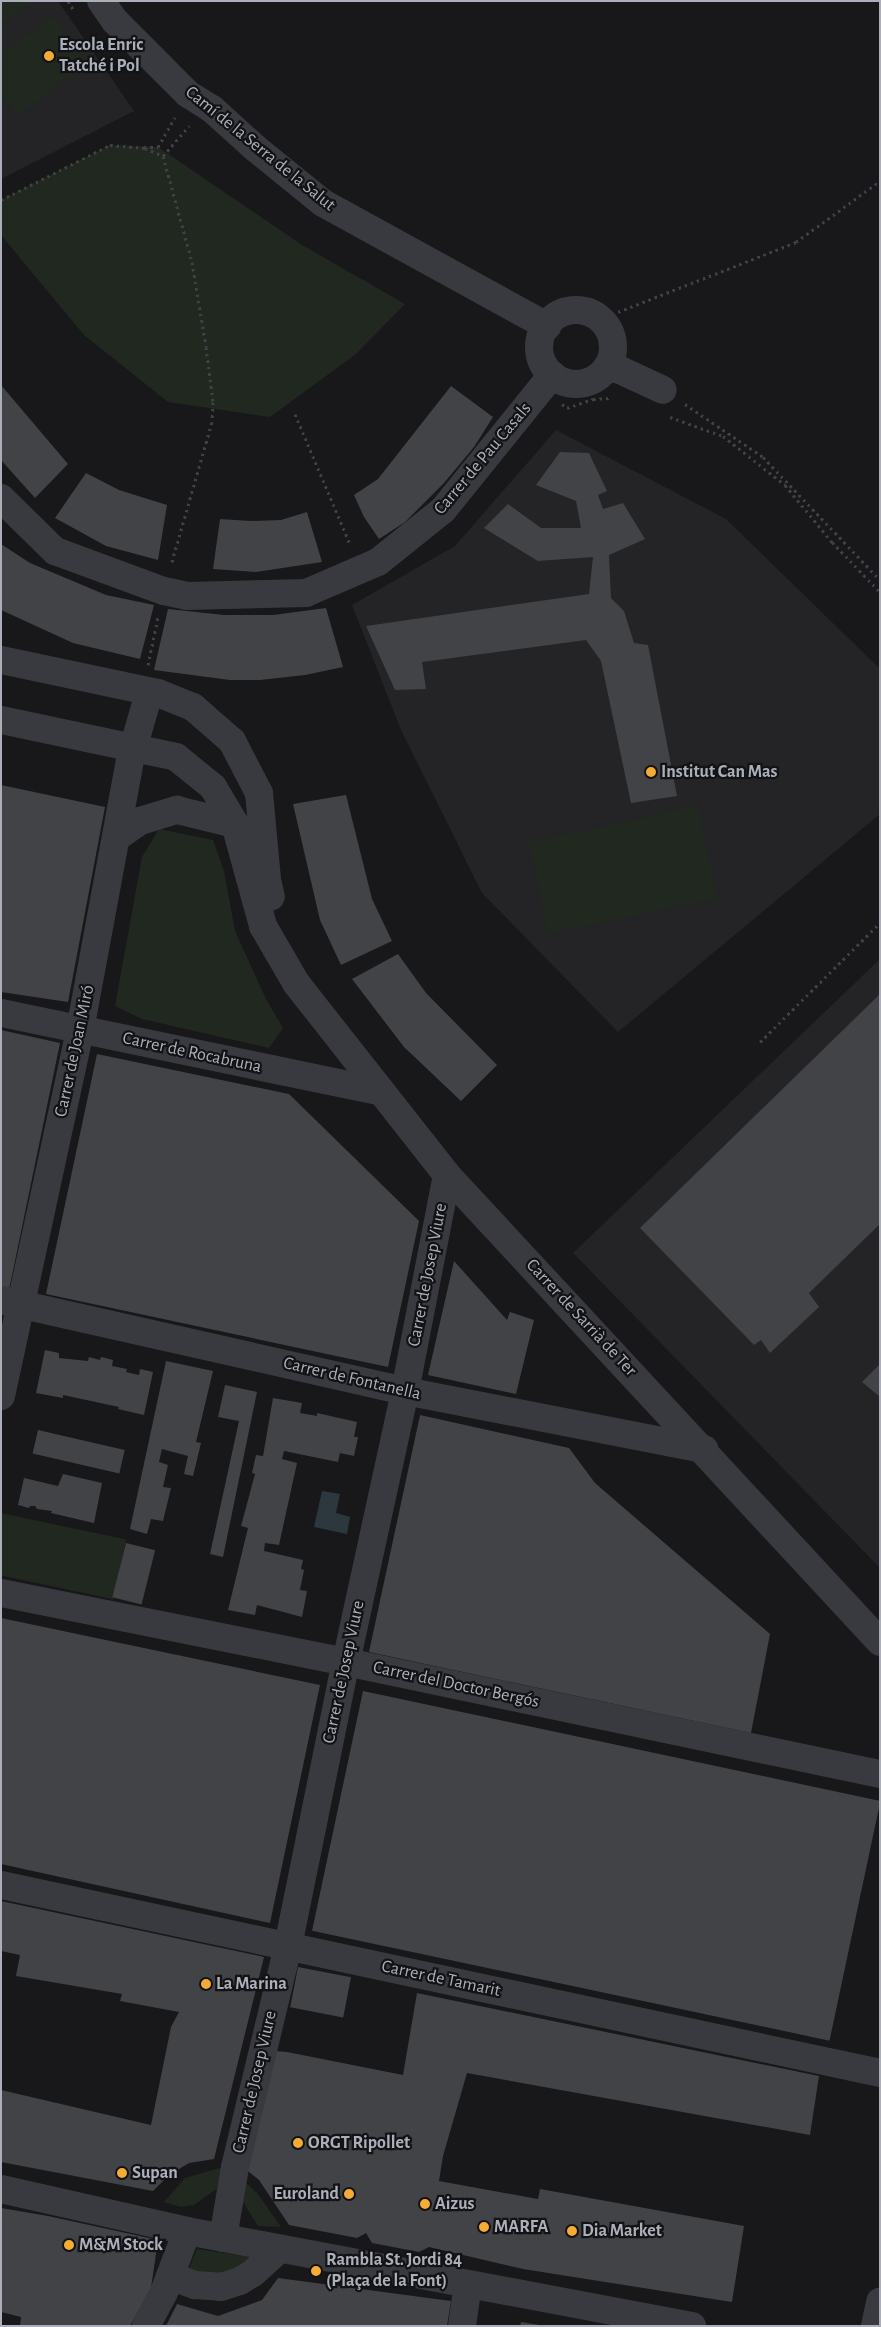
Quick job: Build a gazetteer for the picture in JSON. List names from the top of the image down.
{
  "streets": {
    "street": [
      "Camí de la Serra de la Salut",
      "Carrer de Pau Casals",
      "Carrer de Joan Miró",
      "Carrer de Rocabruna",
      "Carrer de Josep Viure",
      "Carrer de Sarrià de Ter",
      "Carrer de Fontanella",
      "Carrer del Doctor Bergós",
      "Carrer de Tamarit"
    ]
  },
  "crossings": [
    ["Camí de la Serra de la Salut", "Carrer de Pau Casals"],
    ["Carrer de Joan Miró", "Carrer de Rocabruna"],
    ["Carrer de Joan Miró", "Carrer de Sarrià de Ter"],
    ["Carrer de Joan Miró", "Carrer de Fontanella"],
    ["Carrer de Rocabruna", "Carrer de Sarrià de Ter"],
    ["Carrer de Josep Viure", "Carrer de Sarrià de Ter"],
    ["Carrer de Josep Viure", "Carrer de Fontanella"],
    ["Carrer de Josep Viure", "Carrer del Doctor Bergós"],
    ["Carrer de Josep Viure", "Carrer de Tamarit"],
    ["Carrer de Sarrià de Ter", "Carrer de Fontanella"]
  ],
  "places": [
    "Escola Enric Tatché i Pol",
    "Institut Can Mas",
    "La Marina",
    "ORGT Ripollet",
    "Supan",
    "Euroland",
    "Aizus",
    "MARFA",
    "Dia Market",
    "M&M Stock",
    "Rambla St. Jordi 84 (Plaça de la Font)"
  ]
}
